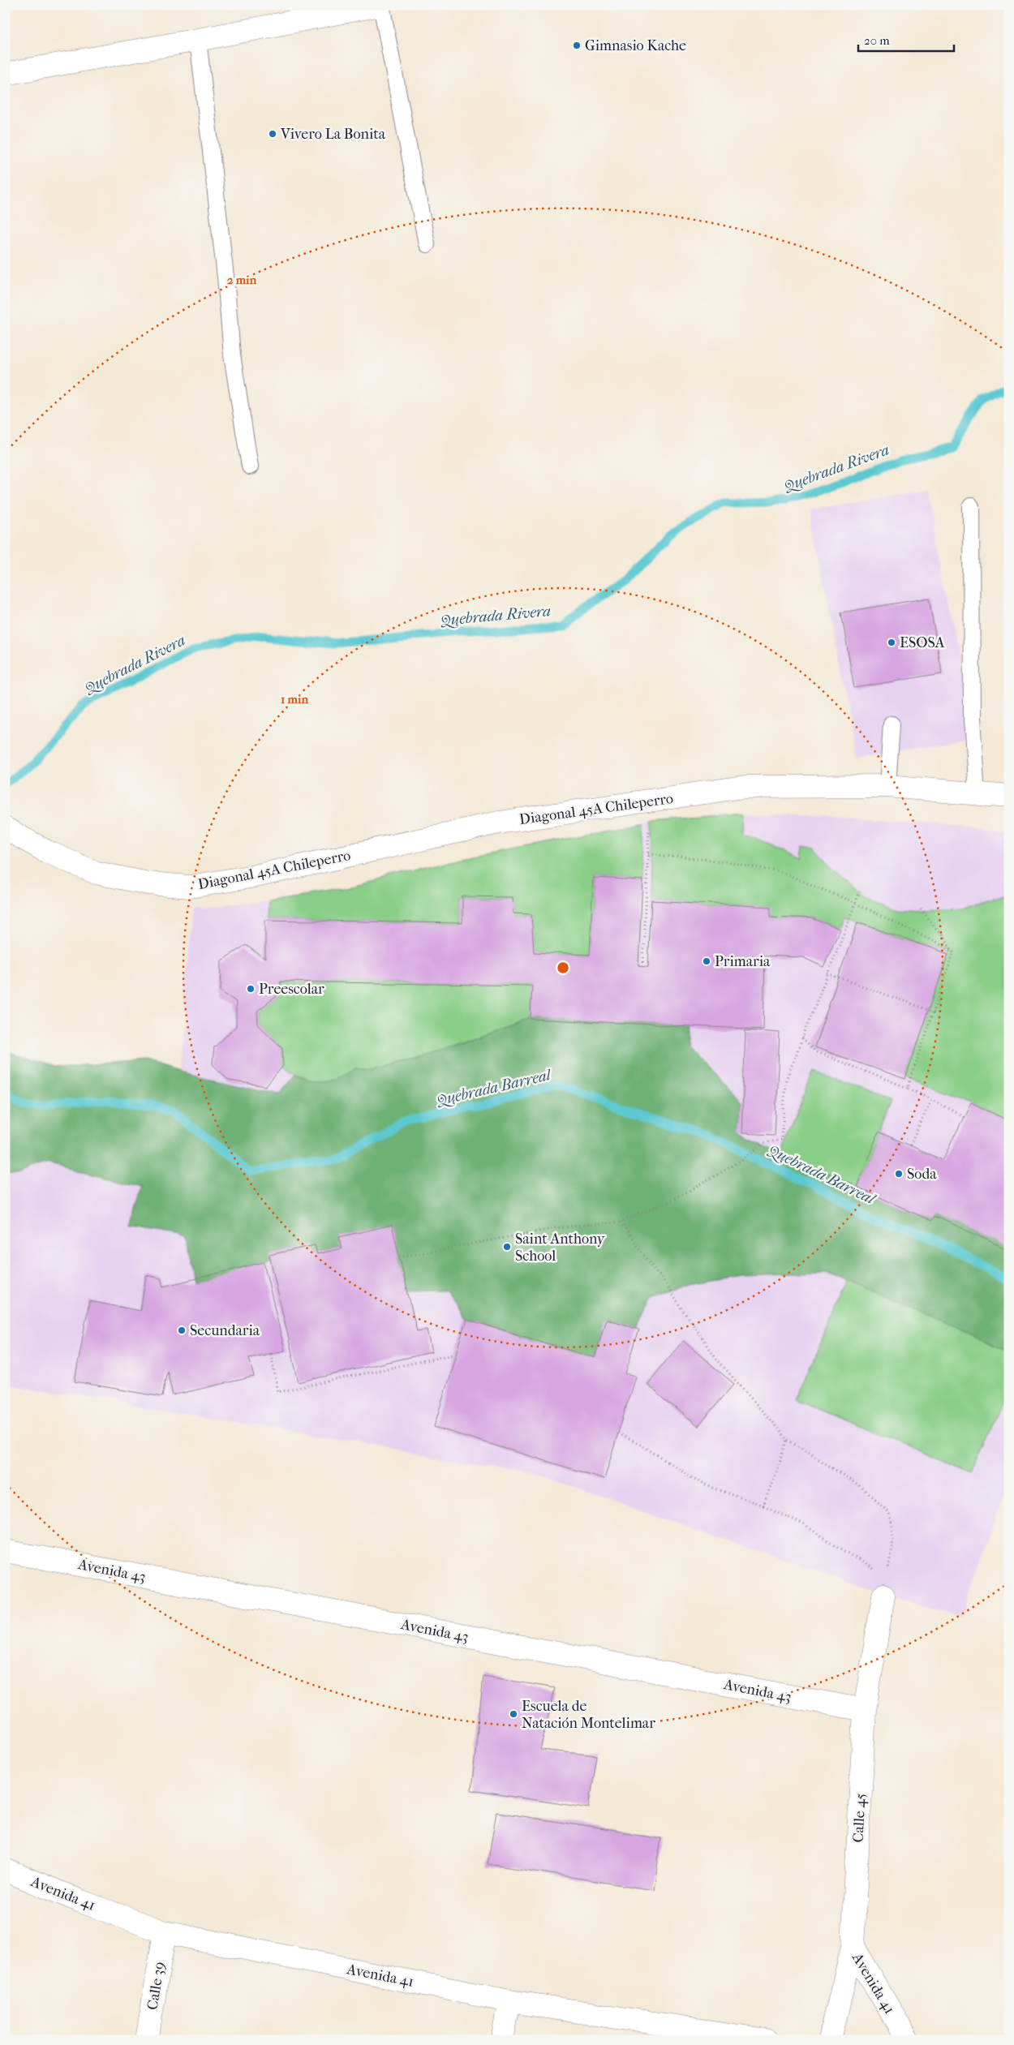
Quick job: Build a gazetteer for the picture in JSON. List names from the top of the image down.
{
  "streets": {
    "street": [
      "Diagonal 45A Chileperro",
      "Avenida 43",
      "Calle 45",
      "Avenida 41",
      "Calle 39"
    ]
  },
  "crossings": [
    ["Avenida 43", "Calle 45"],
    ["Calle 45", "Avenida 41"],
    ["Avenida 41", "Calle 39"]
  ],
  "water": ["Quebrada Rivera", "Quebrada Barreal"],
  "places": [
    "Gimnasio Kache",
    "Vivero La Bonita",
    "ESOSA",
    "Primaria",
    "Preescolar",
    "Soda",
    "Saint Anthony School",
    "Secundaria",
    "Escuela de Natación Montelimar"
  ],
  "scale_bar": "20 m",
  "rings": ["2 min", "1 min"]
}
